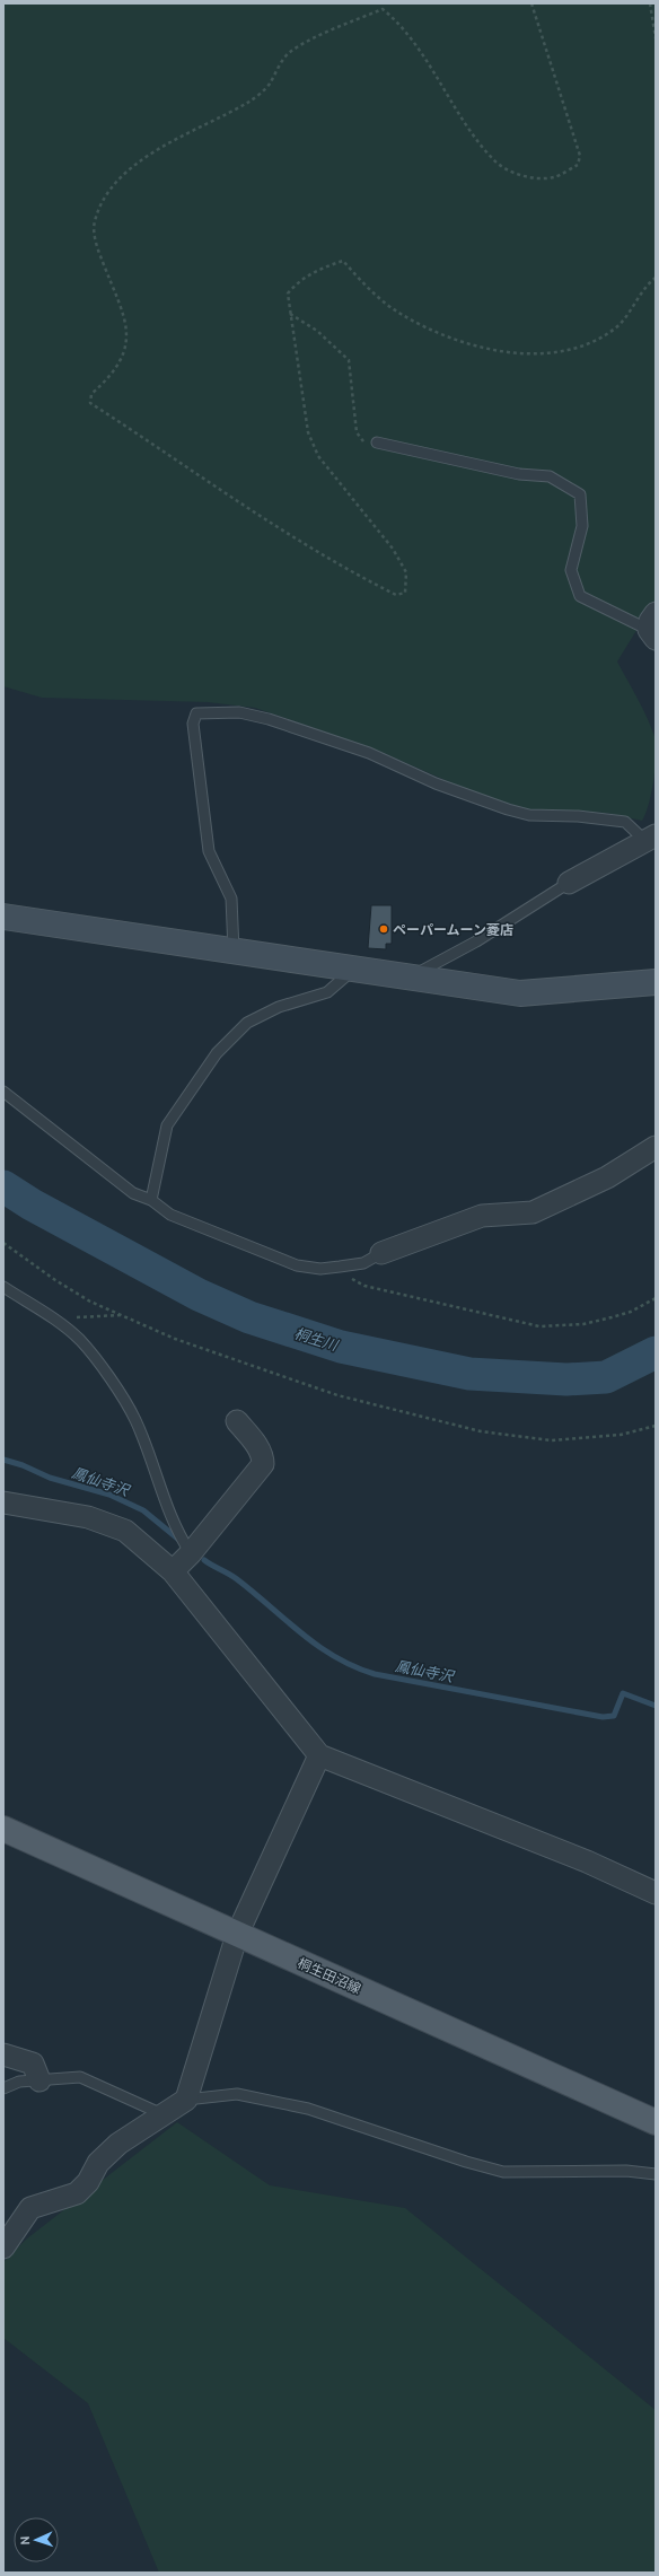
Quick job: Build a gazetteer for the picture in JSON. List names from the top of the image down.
{
  "streets": {
    "main road": ["桐生田沼線"]
  },
  "water": ["桐生川", "鳳仙寺沢"],
  "places": ["ペーパームーン菱店"],
  "north": "left"
}
